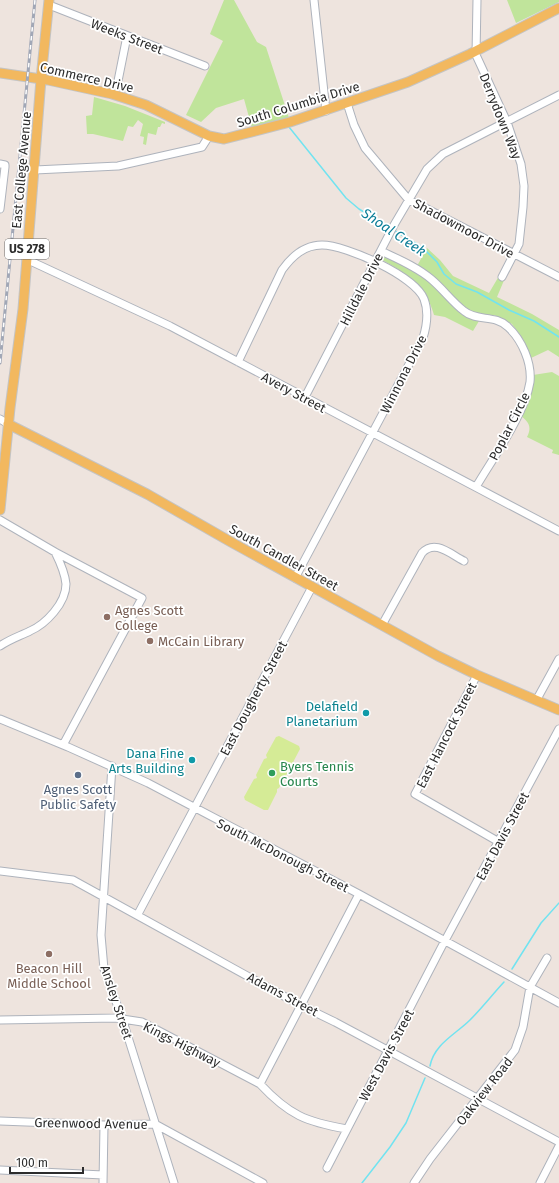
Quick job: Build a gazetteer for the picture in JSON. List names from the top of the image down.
{
  "streets": {
    "main road": [
      "Commerce Drive",
      "South Columbia Drive",
      "East College Avenue",
      "US 278",
      "South Candler Street"
    ],
    "street": [
      "Weeks Street",
      "Derrydown Way",
      "Shadowmoor Drive",
      "Hilldale Drive",
      "Winnona Drive",
      "Avery Street",
      "Poplar Circle",
      "East Dougherty Street",
      "East Hancock Street",
      "East Davis Street",
      "South McDonough Street",
      "Adams Street",
      "Ansley Street",
      "Kings Highway",
      "West Davis Street",
      "Oakview Road",
      "Greenwood Avenue"
    ]
  },
  "crossings": [
    ["Weeks Street", "East College Avenue"],
    ["Commerce Drive", "South Columbia Drive"],
    ["Commerce Drive", "East College Avenue"],
    ["South Columbia Drive", "Derrydown Way"],
    ["South Columbia Drive", "Shadowmoor Drive"],
    ["Derrydown Way", "Shadowmoor Drive"],
    ["Derrydown Way", "Hilldale Drive"],
    ["East College Avenue", "Avery Street"],
    ["East College Avenue", "South Candler Street"],
    ["Shadowmoor Drive", "Hilldale Drive"],
    ["Hilldale Drive", "Winnona Drive"],
    ["Hilldale Drive", "Avery Street"],
    ["Hilldale Drive", "Poplar Circle"],
    ["Winnona Drive", "Avery Street"],
    ["Winnona Drive", "South Candler Street"],
    ["Avery Street", "Poplar Circle"],
    ["South Candler Street", "East Dougherty Street"],
    ["South Candler Street", "East Hancock Street"],
    ["East Dougherty Street", "South McDonough Street"],
    ["East Dougherty Street", "Adams Street"],
    ["East Hancock Street", "East Davis Street"],
    ["East Davis Street", "South McDonough Street"],
    ["East Davis Street", "West Davis Street"],
    ["South McDonough Street", "Ansley Street"],
    ["South McDonough Street", "West Davis Street"],
    ["South McDonough Street", "Oakview Road"],
    ["Adams Street", "Ansley Street"],
    ["Adams Street", "West Davis Street"],
    ["Adams Street", "Oakview Road"],
    ["Ansley Street", "Kings Highway"],
    ["Ansley Street", "Greenwood Avenue"],
    ["Kings Highway", "West Davis Street"]
  ],
  "water": ["Shoal Creek"],
  "places": [
    "Agnes Scott College",
    "McCain Library",
    "Delafield Planetarium",
    "Dana Fine Arts Building",
    "Byers Tennis Courts",
    "Agnes Scott Public Safety",
    "Beacon Hill Middle School"
  ],
  "scale_bar": "100 m"
}
